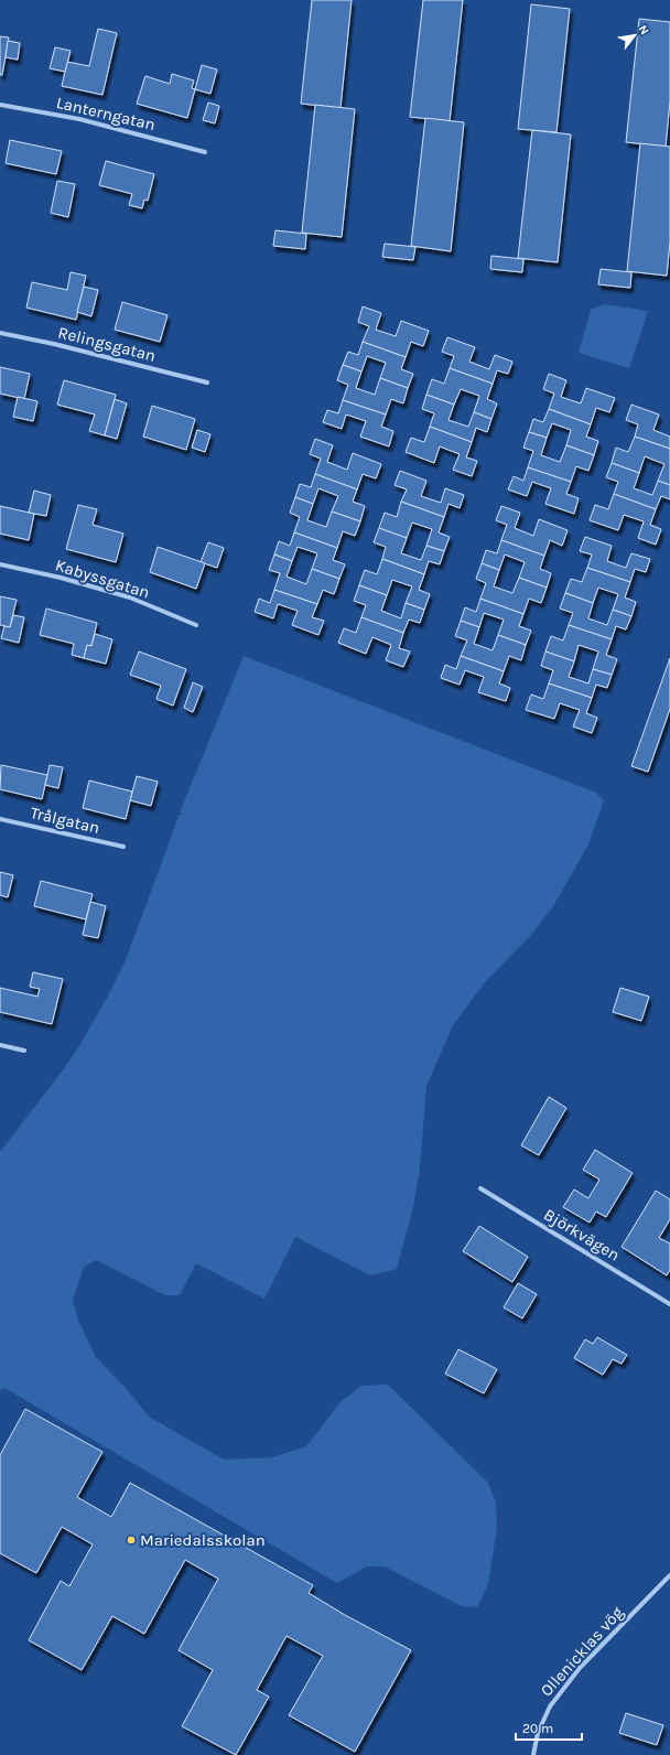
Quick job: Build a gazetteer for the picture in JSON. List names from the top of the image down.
{
  "streets": {
    "street": [
      "Lanterngatan",
      "Relingsgatan",
      "Kabyssgatan",
      "Trålgatan",
      "Björkvägen",
      "Ollenicklas vög"
    ]
  },
  "places": ["Mariedalsskolan"],
  "scale_bar": "20 m",
  "north": "top right"
}
